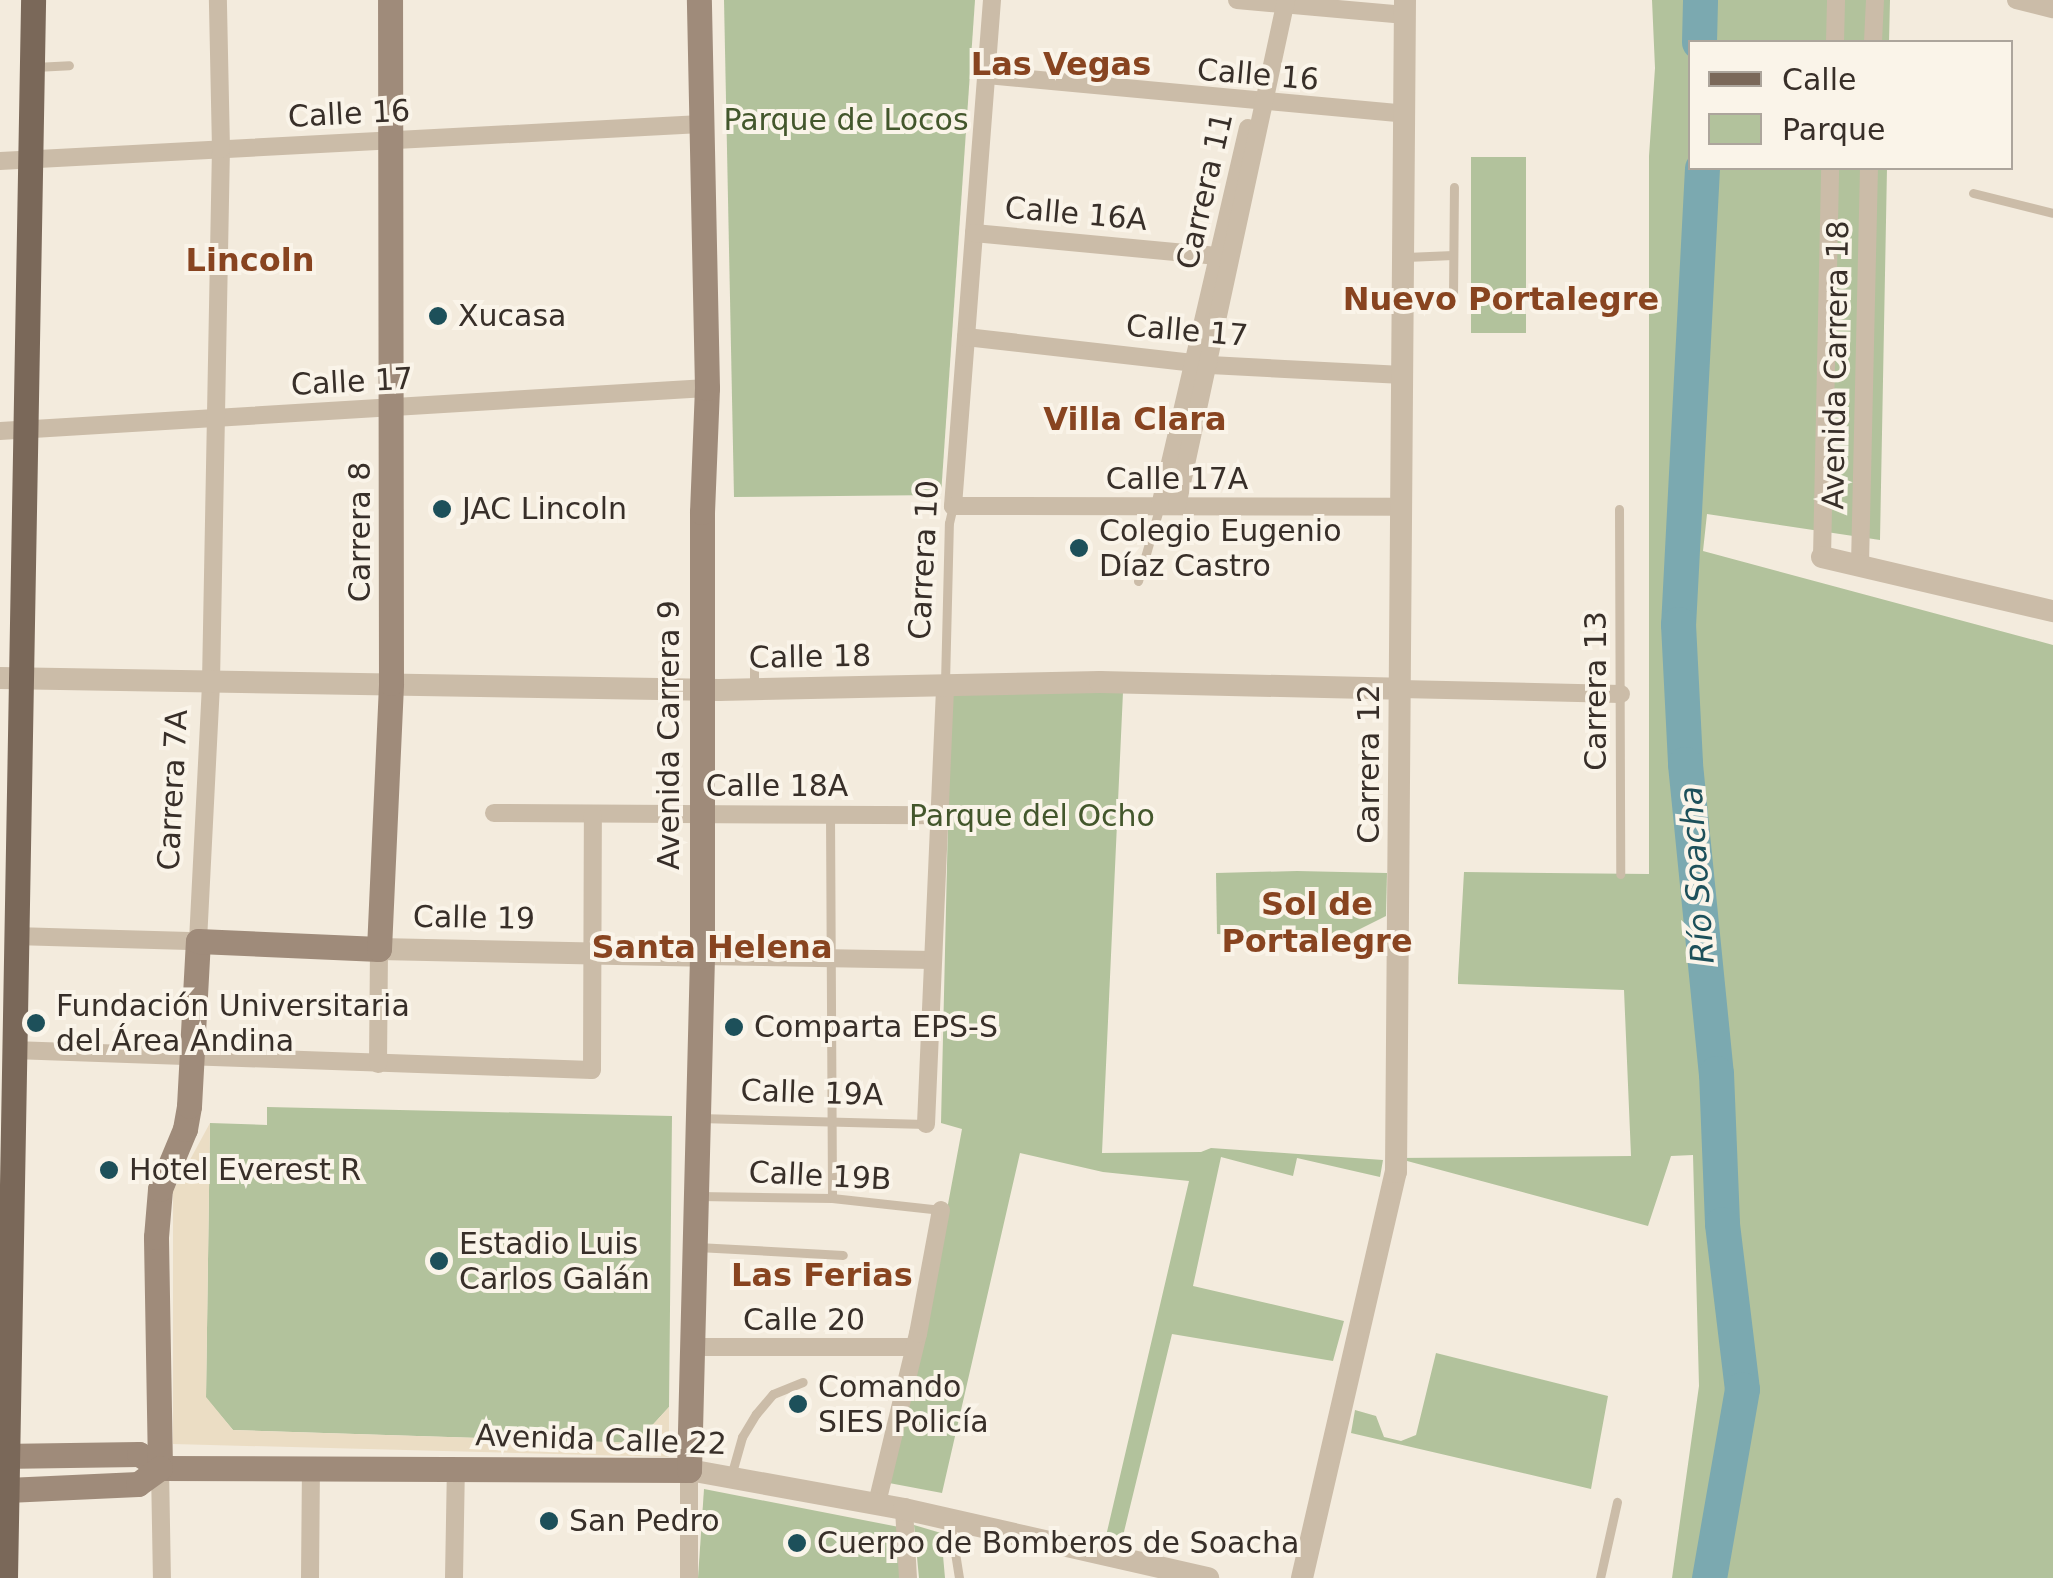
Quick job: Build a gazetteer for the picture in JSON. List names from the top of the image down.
{
  "streets": {
    "main road": [
      "Carrera 8",
      "Avenida Carrera 9",
      "Carrera 7A",
      "Calle 19",
      "Avenida Calle 22"
    ],
    "street": [
      "Calle 16",
      "Carrera 11",
      "Calle 16A",
      "Calle 17",
      "Avenida Carrera 18",
      "Calle 17A",
      "Carrera 10",
      "Calle 18",
      "Carrera 12",
      "Calle 18A",
      "Calle 20"
    ],
    "lane": ["Carrera 13", "Calle 19A", "Calle 19B"]
  },
  "crossings": [
    ["Calle 16", "Carrera 11"],
    ["Calle 16", "Carrera 8"],
    ["Calle 16", "Carrera 10"],
    ["Calle 16", "Avenida Carrera 9"],
    ["Calle 16", "Carrera 12"],
    ["Calle 16", "Carrera 7A"],
    ["Carrera 11", "Calle 16A"],
    ["Carrera 11", "Calle 17"],
    ["Carrera 11", "Calle 17A"],
    ["Calle 16A", "Carrera 10"],
    ["Calle 17", "Carrera 8"],
    ["Calle 17", "Carrera 10"],
    ["Calle 17", "Avenida Carrera 9"],
    ["Calle 17", "Carrera 12"],
    ["Calle 17", "Carrera 7A"],
    ["Calle 17A", "Carrera 10"],
    ["Calle 17A", "Carrera 12"],
    ["Carrera 8", "Calle 18"],
    ["Carrera 8", "Calle 19"],
    ["Carrera 10", "Calle 18"],
    ["Carrera 10", "Calle 18A"],
    ["Carrera 10", "Calle 19"],
    ["Carrera 10", "Calle 19A"],
    ["Calle 18", "Carrera 13"],
    ["Calle 18", "Avenida Carrera 9"],
    ["Calle 18", "Carrera 12"],
    ["Calle 18", "Carrera 7A"],
    ["Avenida Carrera 9", "Calle 18A"],
    ["Avenida Carrera 9", "Calle 19"],
    ["Avenida Carrera 9", "Calle 19A"],
    ["Avenida Carrera 9", "Calle 19B"],
    ["Avenida Carrera 9", "Calle 20"],
    ["Avenida Carrera 9", "Avenida Calle 22"],
    ["Carrera 7A", "Calle 19"],
    ["Carrera 7A", "Avenida Calle 22"]
  ],
  "districts": [
    "Las Vegas",
    "Lincoln",
    "Nuevo Portalegre",
    "Villa Clara",
    "Sol de Portalegre",
    "Santa Helena",
    "Las Ferias"
  ],
  "water": ["Río Soacha"],
  "parks": ["Parque de Locos", "Parque del Ocho"],
  "places": [
    "Xucasa",
    "JAC Lincoln",
    "Colegio Eugenio Díaz Castro",
    "Fundación Universitaria del Área Andina",
    "Comparta EPS-S",
    "Hotel Everest R",
    "Estadio Luis Carlos Galán",
    "Comando SIES Policía",
    "San Pedro",
    "Cuerpo de Bomberos de Soacha"
  ],
  "legend": ["Calle", "Parque"]
}
